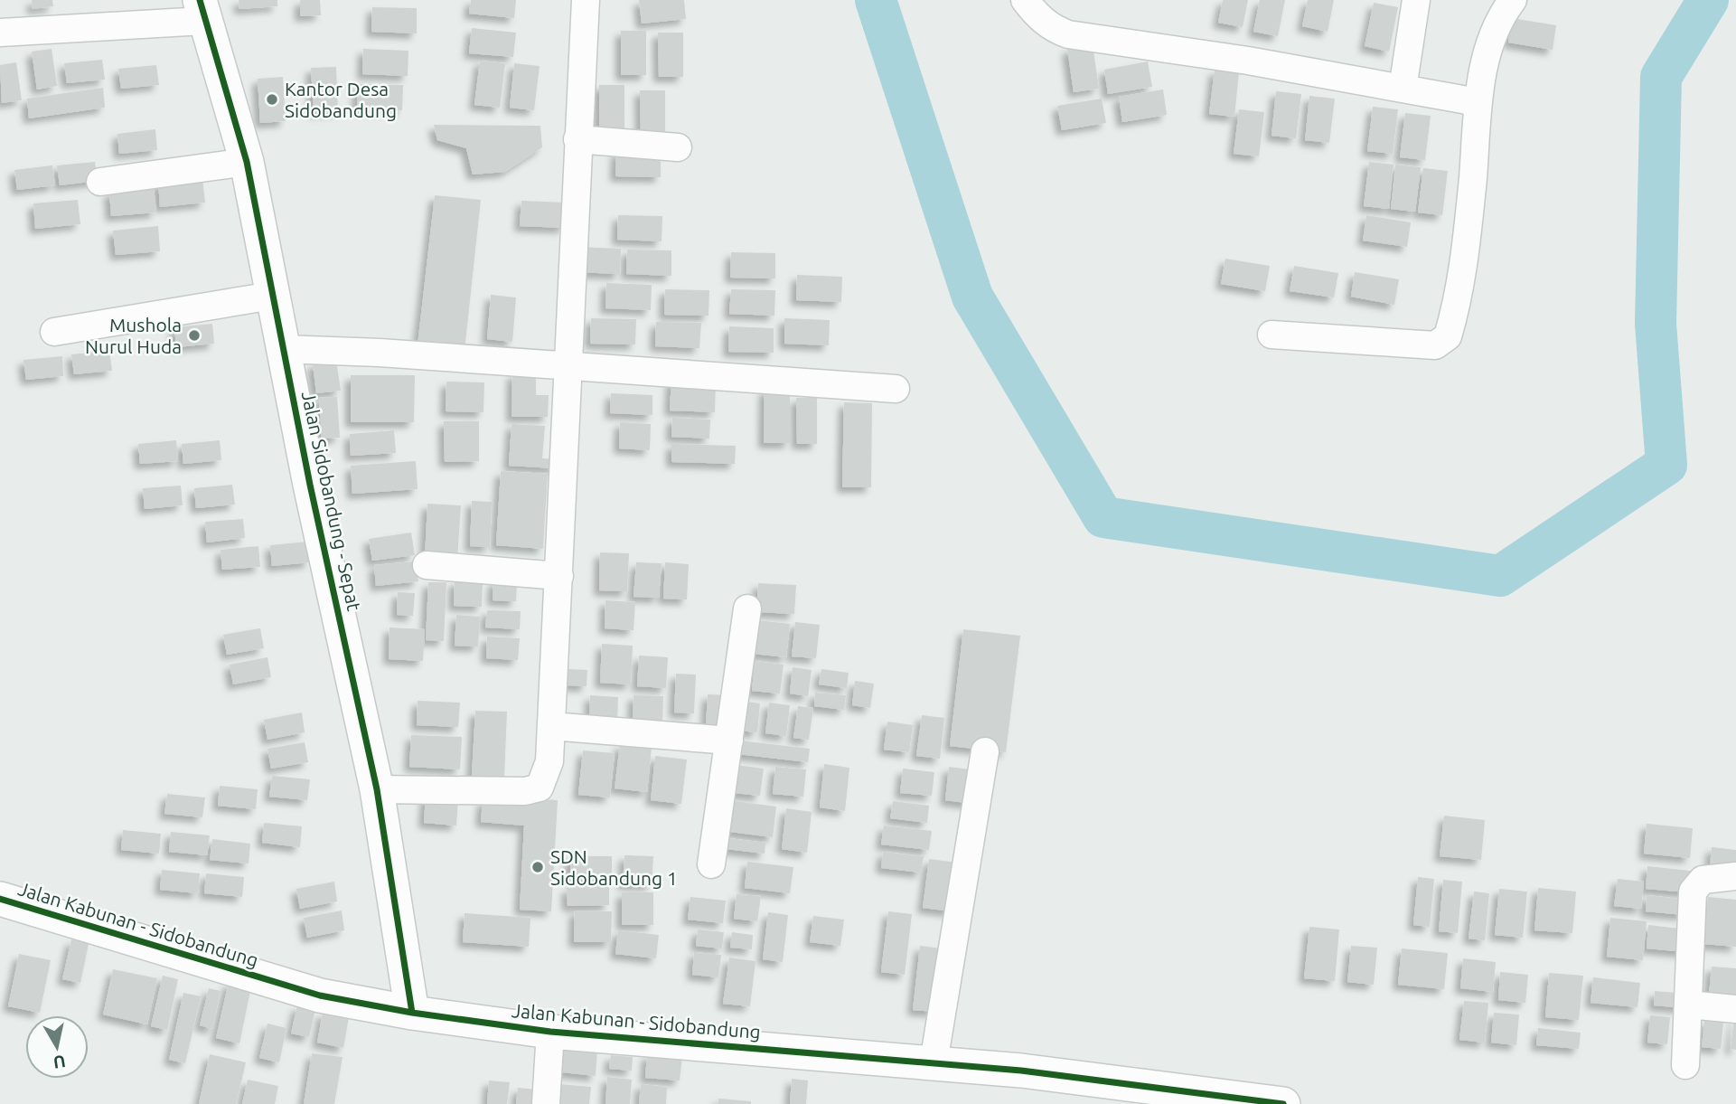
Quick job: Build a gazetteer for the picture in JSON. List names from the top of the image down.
{
  "streets": {
    "street": ["Jalan Sidobandung - Sepat", "Jalan Kabunan - Sidobandung"]
  },
  "crossings": [
    ["Jalan Sidobandung - Sepat", "Jalan Kabunan - Sidobandung"]
  ],
  "places": ["Kantor Desa Sidobandung", "Mushola Nurul Huda", "SDN Sidobandung 1"],
  "north": "bottom"
}
